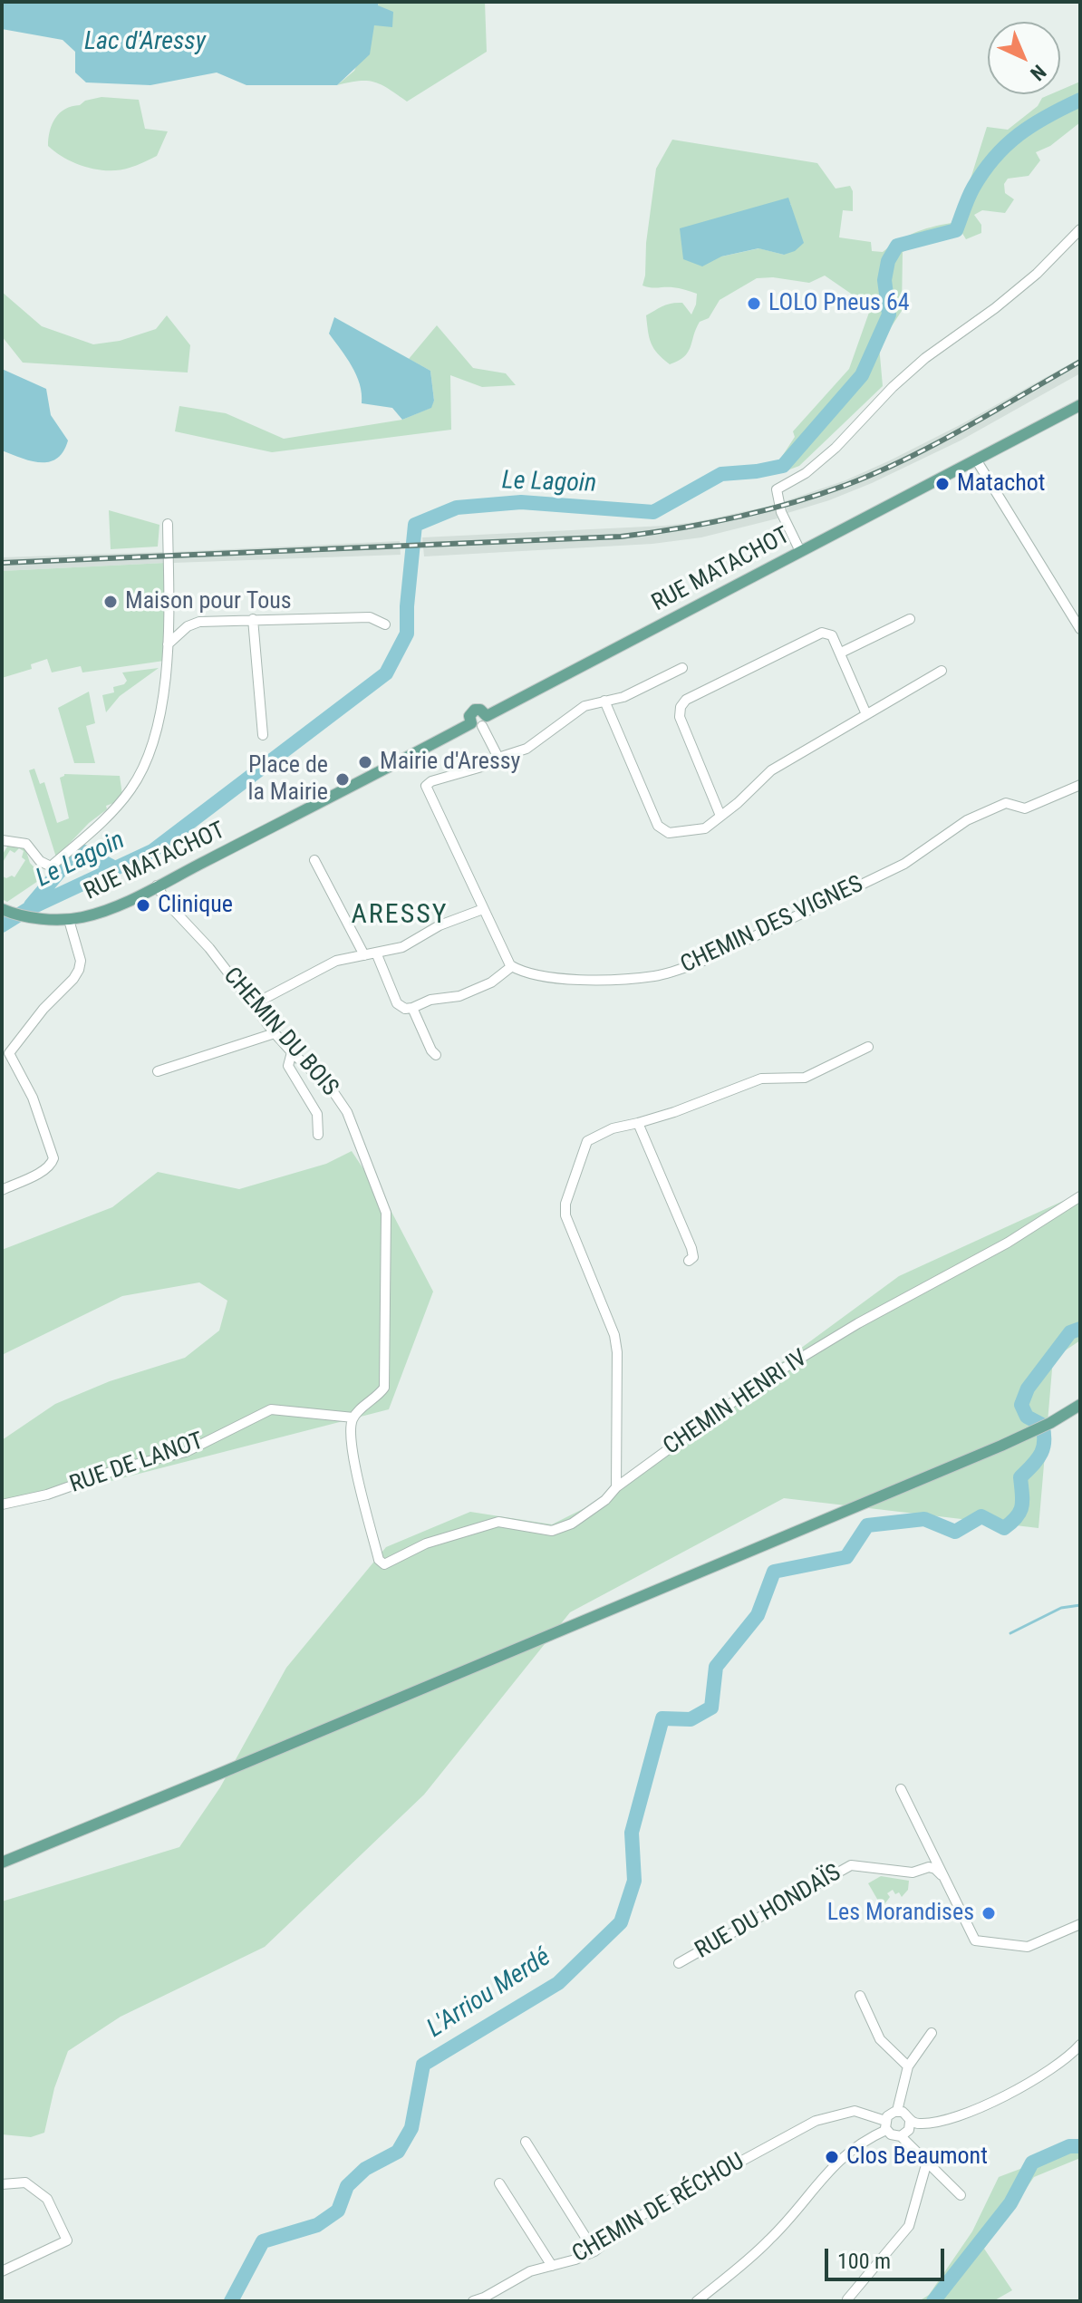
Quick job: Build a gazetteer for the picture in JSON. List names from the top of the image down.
{
  "streets": {
    "main road": ["RUE MATACHOT"],
    "street": [
      "CHEMIN DES VIGNES",
      "CHEMIN DU BOIS",
      "CHEMIN HENRI IV",
      "RUE DE LANOT",
      "RUE DU HONDAÏS",
      "CHEMIN DE RÉCHOU"
    ]
  },
  "crossings": [
    ["RUE MATACHOT", "CHEMIN DU BOIS"],
    ["CHEMIN DU BOIS", "CHEMIN HENRI IV"],
    ["CHEMIN DU BOIS", "RUE DE LANOT"],
    ["CHEMIN HENRI IV", "RUE DE LANOT"]
  ],
  "districts": ["ARESSY"],
  "water": ["Lac d'Aressy", "Le Lagoin", "L'Arriou Merdé"],
  "places": [
    "LOLO Pneus 64",
    "Matachot",
    "Maison pour Tous",
    "Mairie d'Aressy",
    "Place de la Mairie",
    "Clinique",
    "Les Morandises",
    "Clos Beaumont"
  ],
  "scale_bar": "100 m",
  "north": "bottom right"
}
